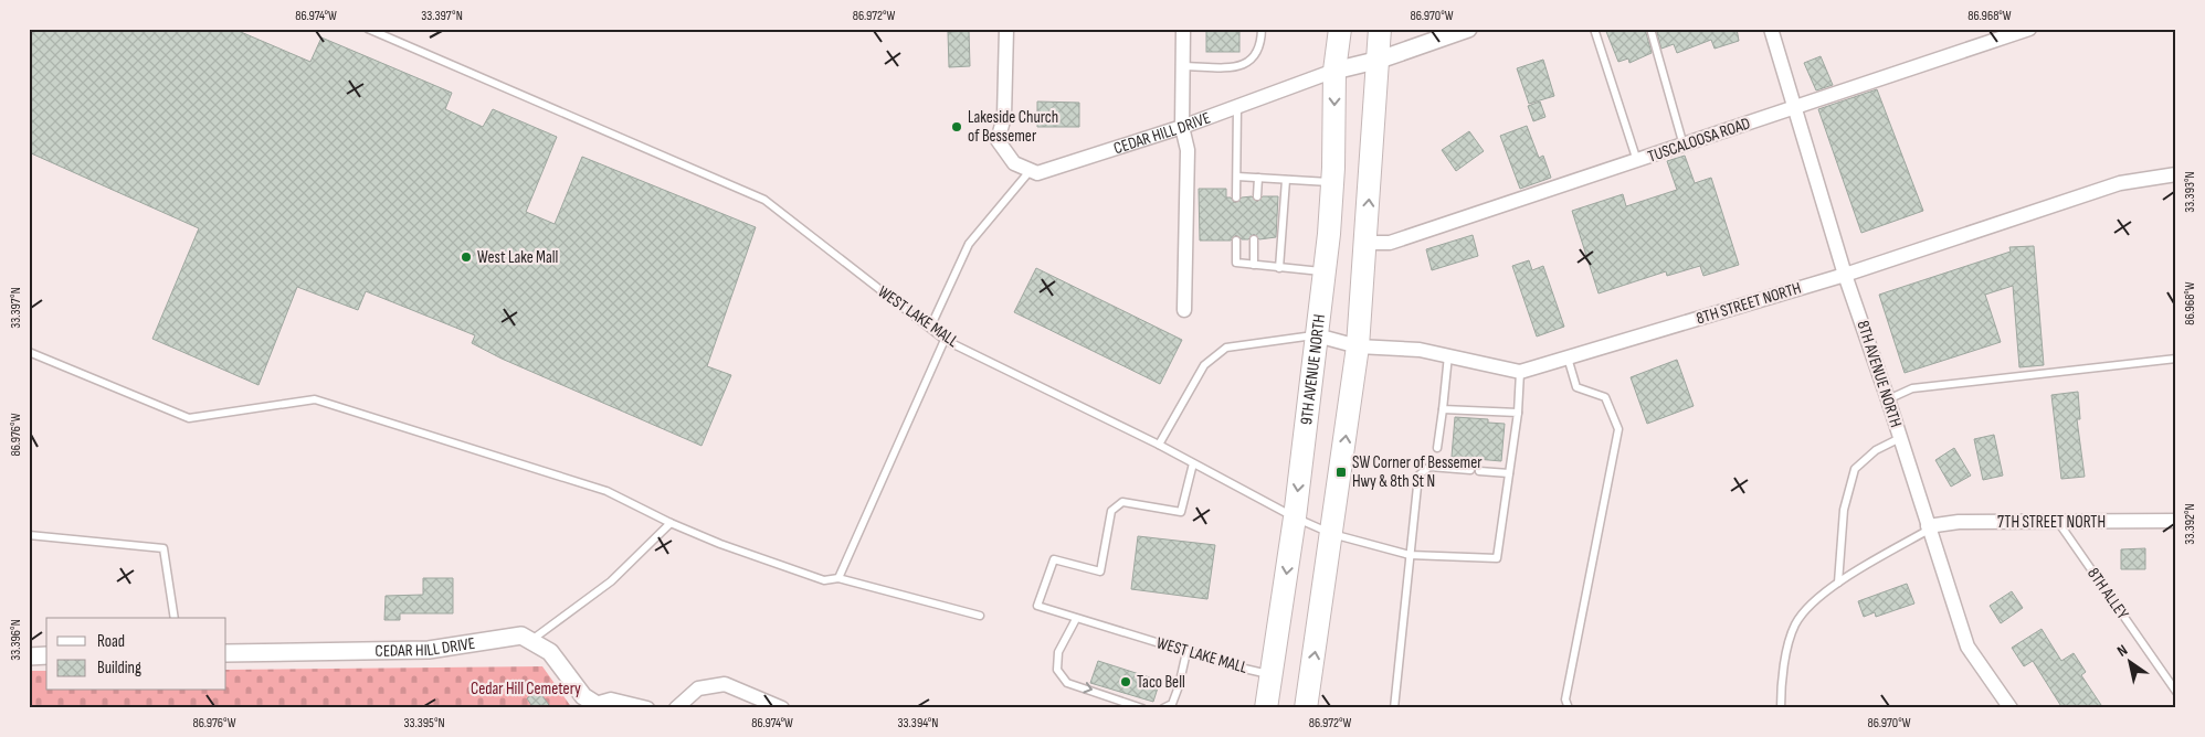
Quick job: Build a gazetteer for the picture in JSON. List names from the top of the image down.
{
  "streets": {
    "main road": ["9TH AVENUE NORTH"],
    "street": [
      "CEDAR HILL DRIVE",
      "TUSCALOOSA ROAD",
      "8TH STREET NORTH",
      "8TH AVENUE NORTH",
      "7TH STREET NORTH"
    ],
    "lane": ["WEST LAKE MALL", "8TH ALLEY"]
  },
  "crossings": [
    ["CEDAR HILL DRIVE", "9TH AVENUE NORTH"],
    ["TUSCALOOSA ROAD", "8TH AVENUE NORTH"],
    ["8TH STREET NORTH", "9TH AVENUE NORTH"],
    ["8TH STREET NORTH", "8TH AVENUE NORTH"],
    ["WEST LAKE MALL", "9TH AVENUE NORTH"],
    ["8TH AVENUE NORTH", "7TH STREET NORTH"],
    ["7TH STREET NORTH", "8TH ALLEY"]
  ],
  "parks": ["Cedar Hill Cemetery"],
  "places": {
    "other": ["Lakeside Church of Bessemer", "West Lake Mall", "Taco Bell"],
    "transit": ["SW Corner of Bessemer Hwy & 8th St N"]
  },
  "legend": ["Road", "Building"],
  "north": "top left",
  "coordinates": [
    "86.974°W",
    "33.397°N",
    "86.972°W",
    "86.970°W",
    "86.968°W",
    "33.393°N",
    "86.976°W",
    "33.392°N",
    "33.396°N",
    "33.395°N",
    "33.394°N"
  ]
}
